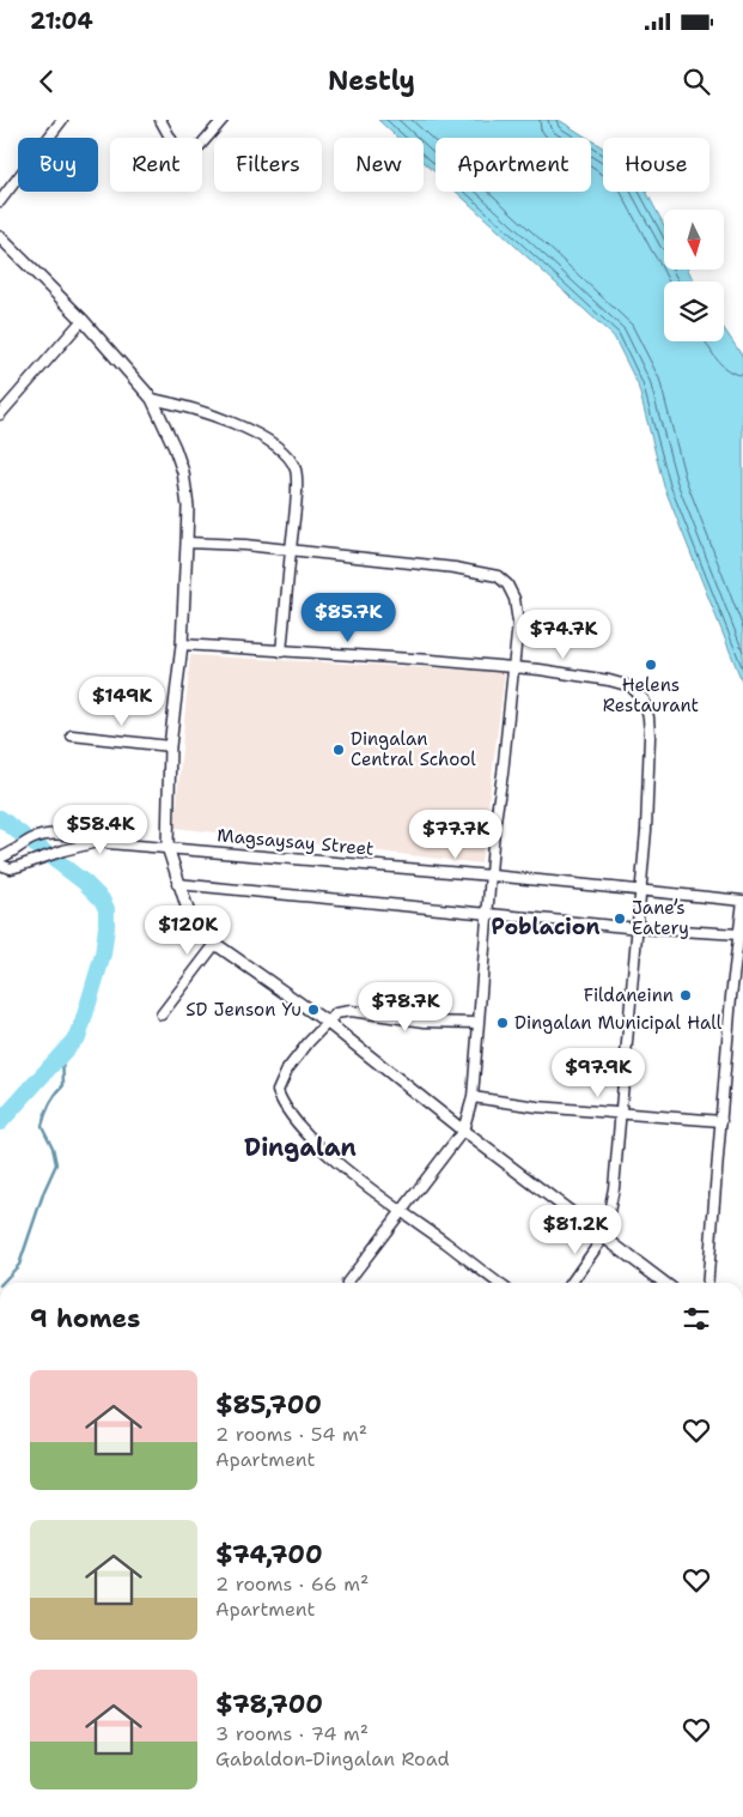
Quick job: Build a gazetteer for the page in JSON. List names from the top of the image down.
{
  "streets": {
    "street": ["Magsaysay Street"]
  },
  "districts": ["Poblacion", "Dingalan"],
  "places": [
    "Helens Restaurant",
    "Dingalan Central School",
    "Jane’s Eatery",
    "Fildaneinn",
    "SD Jenson Yu",
    "Dingalan Municipal Hall"
  ],
  "north": "bottom",
  "page": {
    "status": "21:04",
    "header": "Nestly",
    "chip": [
      "Buy",
      "Rent",
      "Filters",
      "New",
      "Apartment",
      "House"
    ],
    "price": [
      "$85.7K",
      "$74.7K",
      "$149K",
      "$58.4K",
      "$77.7K",
      "$120K",
      "$78.7K",
      "$97.9K",
      "$81.2K"
    ],
    "heading": "9 homes",
    "list": [
      {
        "name": "$85,700",
        "note": "2 rooms · 54 m² · Apartment"
      },
      {
        "name": "$74,700",
        "note": "2 rooms · 66 m² · Apartment"
      },
      {
        "name": "$78,700",
        "note": "3 rooms · 74 m² · Gabaldon-Dingalan Road"
      }
    ]
  }
}
